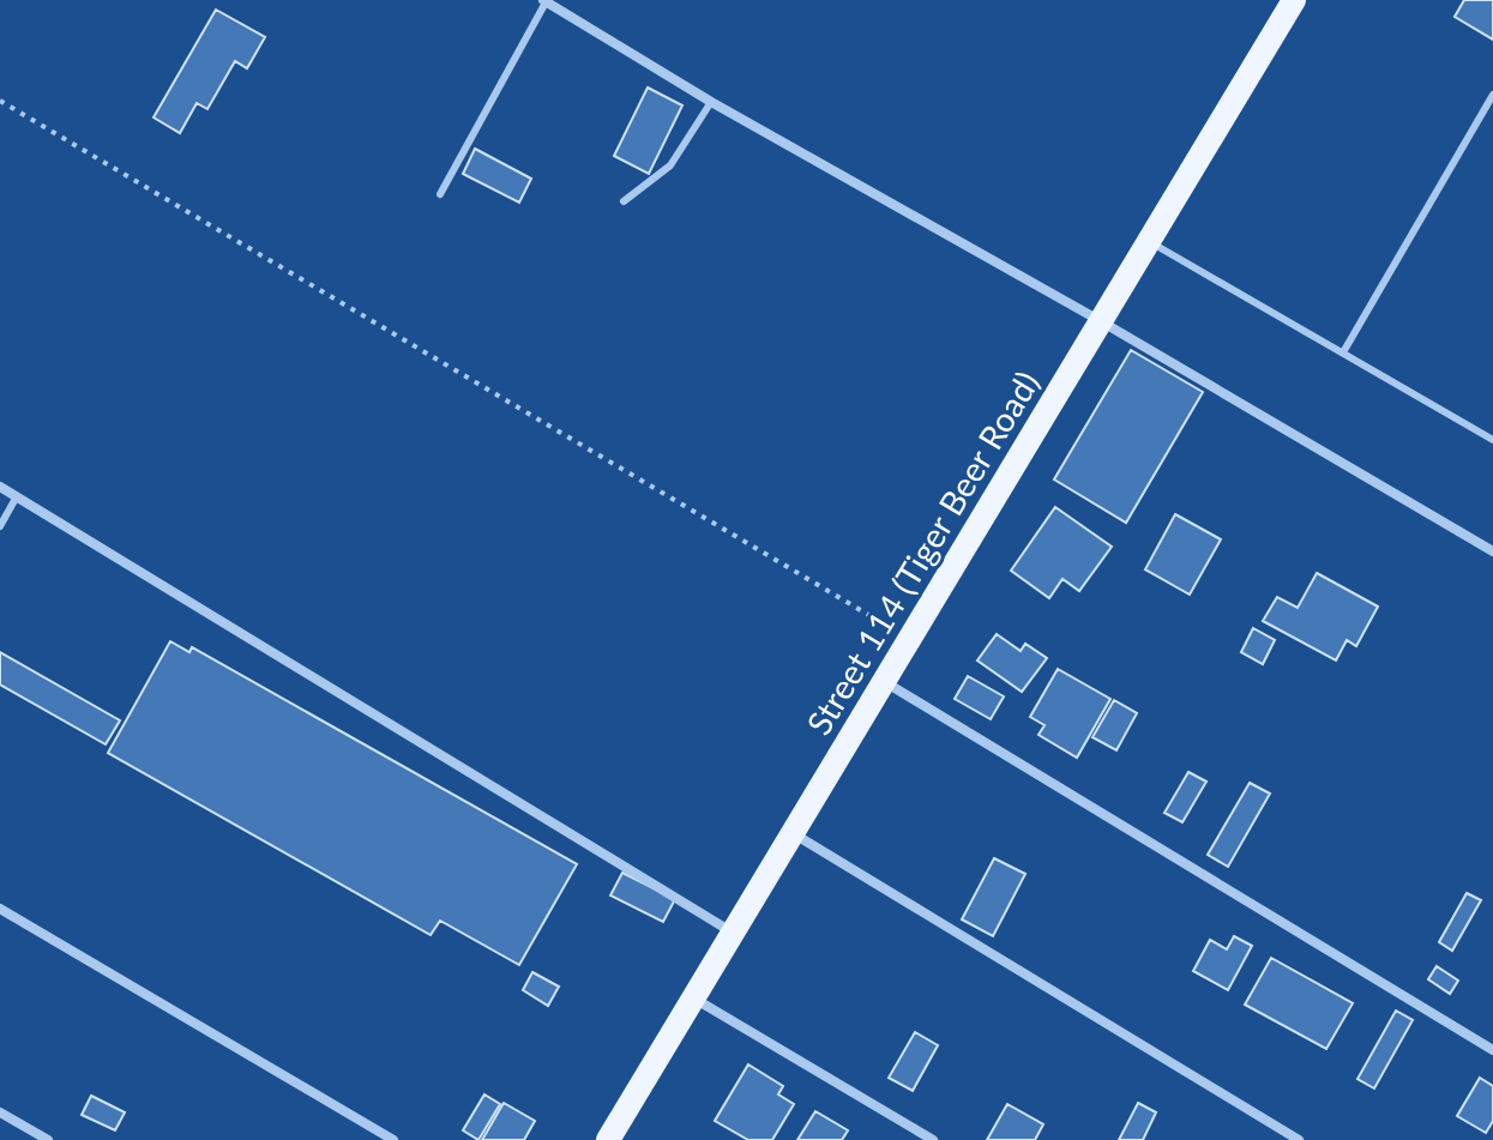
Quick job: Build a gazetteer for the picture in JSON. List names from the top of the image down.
{
  "streets": {
    "main road": ["Street 114 (Tiger Beer Road)"]
  }
}
